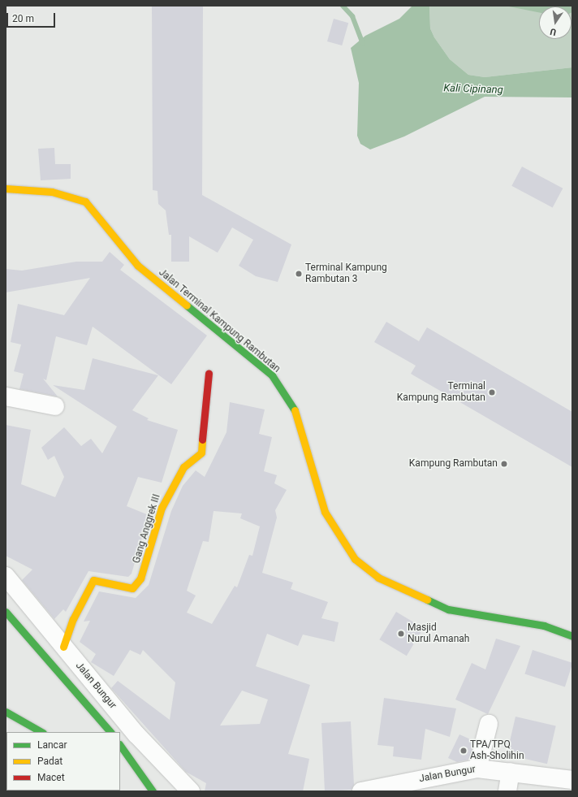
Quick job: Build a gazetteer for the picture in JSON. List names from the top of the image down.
{
  "streets": {
    "main road": ["Jalan Terminal Kampung Rambutan", "Gang Anggrek III"],
    "street": ["Jalan Bungur"]
  },
  "crossings": [
    ["Gang Anggrek III", "Jalan Bungur"]
  ],
  "water": ["Kali Cipinang"],
  "places": [
    "Terminal Kampung Rambutan 3",
    "Terminal Kampung Rambutan",
    "Kampung Rambutan",
    "Masjid Nurul Amanah",
    "TPA/TPQ Ash-Sholihin"
  ],
  "legend": ["Lancar", "Padat", "Macet"],
  "scale_bar": "20 m",
  "north": "bottom"
}
